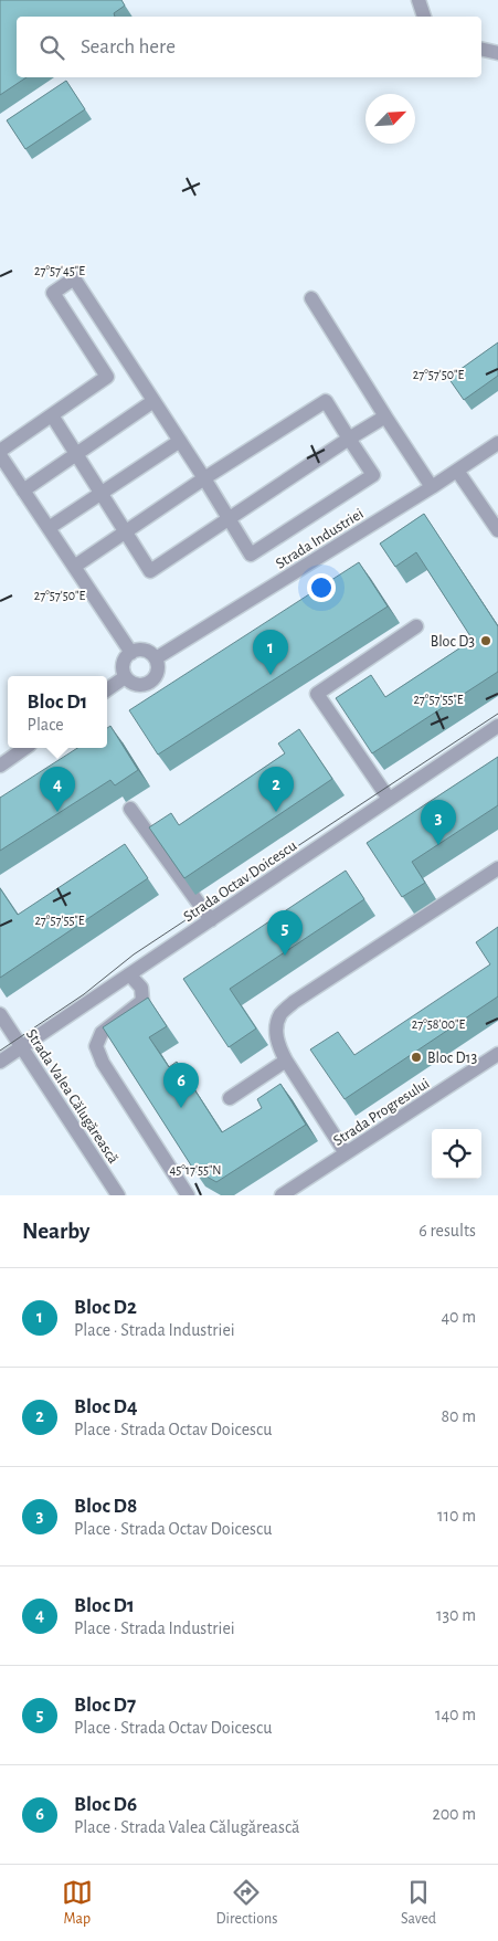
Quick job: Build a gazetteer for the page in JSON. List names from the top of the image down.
{
  "streets": {
    "street": [
      "Strada Industriei",
      "Strada Octav Doicescu",
      "Strada Valea Călugărească",
      "Strada Progresului"
    ]
  },
  "crossings": [
    ["Strada Octav Doicescu", "Strada Valea Călugărească"]
  ],
  "places": ["Bloc D3", "Bloc D13"],
  "north": "top right",
  "page": {
    "search": "Search here",
    "pins": [
      "1",
      "2",
      "4",
      "3",
      "5",
      "6"
    ],
    "popup": ["Bloc D1", "Place"],
    "heading": ["Nearby", "6 results"],
    "list": [
      {
        "mark": "1",
        "name": "Bloc D2",
        "note": "Place · Strada Industriei",
        "value": "40 m"
      },
      {
        "mark": "2",
        "name": "Bloc D4",
        "note": "Place · Strada Octav Doicescu",
        "value": "80 m"
      },
      {
        "mark": "3",
        "name": "Bloc D8",
        "note": "Place · Strada Octav Doicescu",
        "value": "110 m"
      },
      {
        "mark": "4",
        "name": "Bloc D1",
        "note": "Place · Strada Industriei",
        "value": "130 m"
      },
      {
        "mark": "5",
        "name": "Bloc D7",
        "note": "Place · Strada Octav Doicescu",
        "value": "140 m"
      },
      {
        "mark": "6",
        "name": "Bloc D6",
        "note": "Place · Strada Valea Călugărească",
        "value": "200 m"
      }
    ],
    "nav": ["Map", "Directions", "Saved"]
  },
  "coordinates": [
    "27°57'45\"E",
    "27°57'50\"E",
    "27°57'55\"E",
    "27°58'00\"E",
    "45°17'55\"N"
  ]
}
